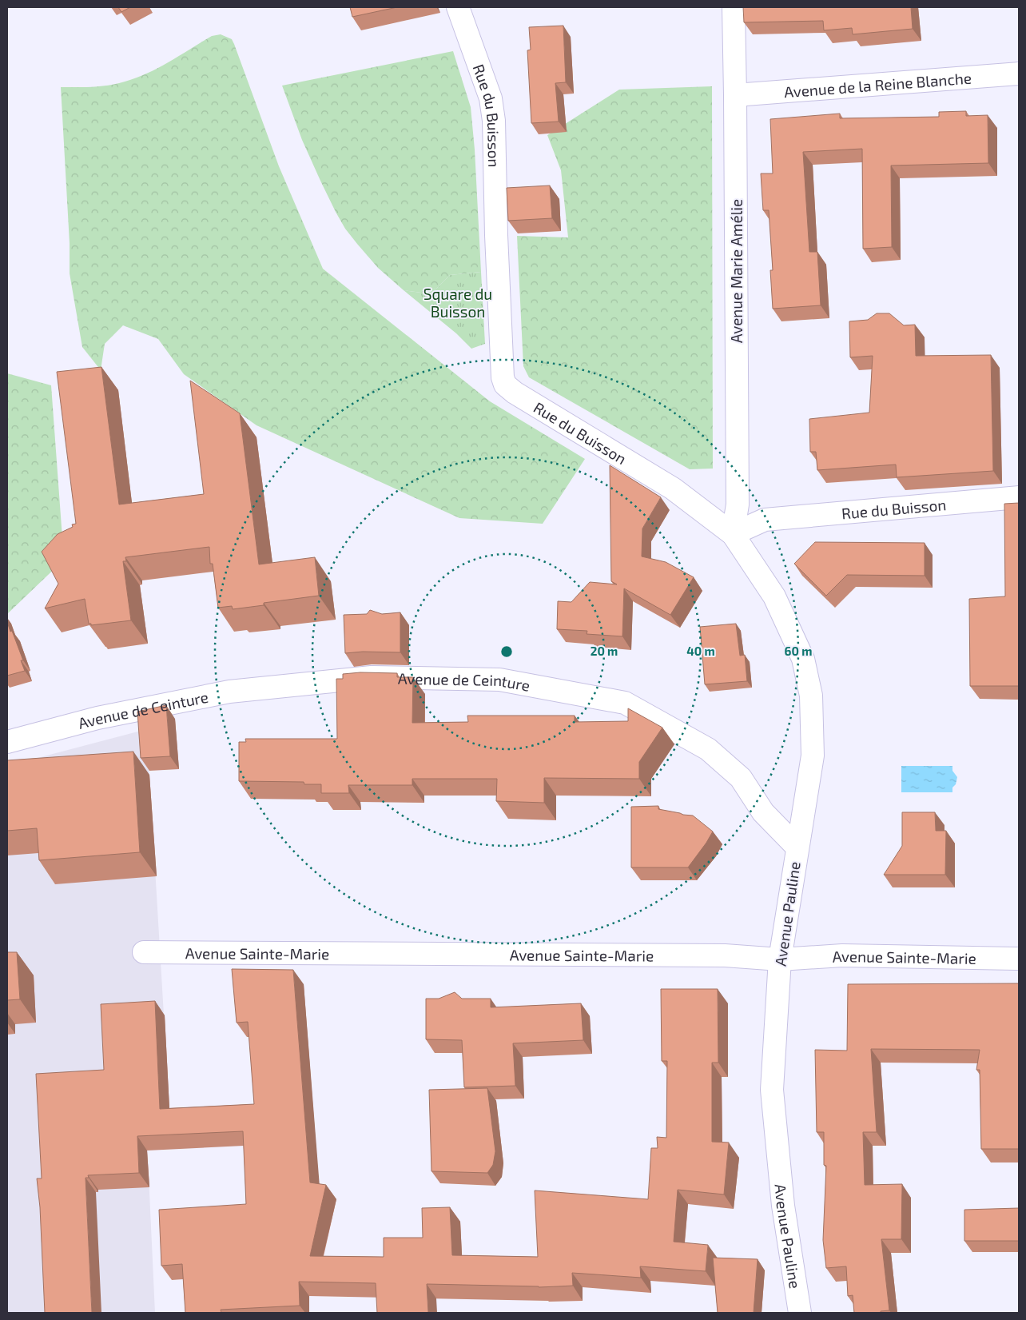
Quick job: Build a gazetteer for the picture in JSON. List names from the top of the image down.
{
  "streets": {
    "street": [
      "Avenue de la Reine Blanche",
      "Rue du Buisson",
      "Avenue Marie Amélie",
      "Avenue de Ceinture",
      "Avenue Pauline",
      "Avenue Sainte-Marie"
    ]
  },
  "crossings": [
    ["Avenue de la Reine Blanche", "Avenue Marie Amélie"],
    ["Rue du Buisson", "Avenue Marie Amélie"],
    ["Rue du Buisson", "Avenue Pauline"],
    ["Avenue Marie Amélie", "Avenue Pauline"],
    ["Avenue de Ceinture", "Avenue Pauline"],
    ["Avenue Pauline", "Avenue Sainte-Marie"]
  ],
  "parks": ["Square du Buisson"],
  "rings": ["20 m", "40 m", "60 m"]
}
